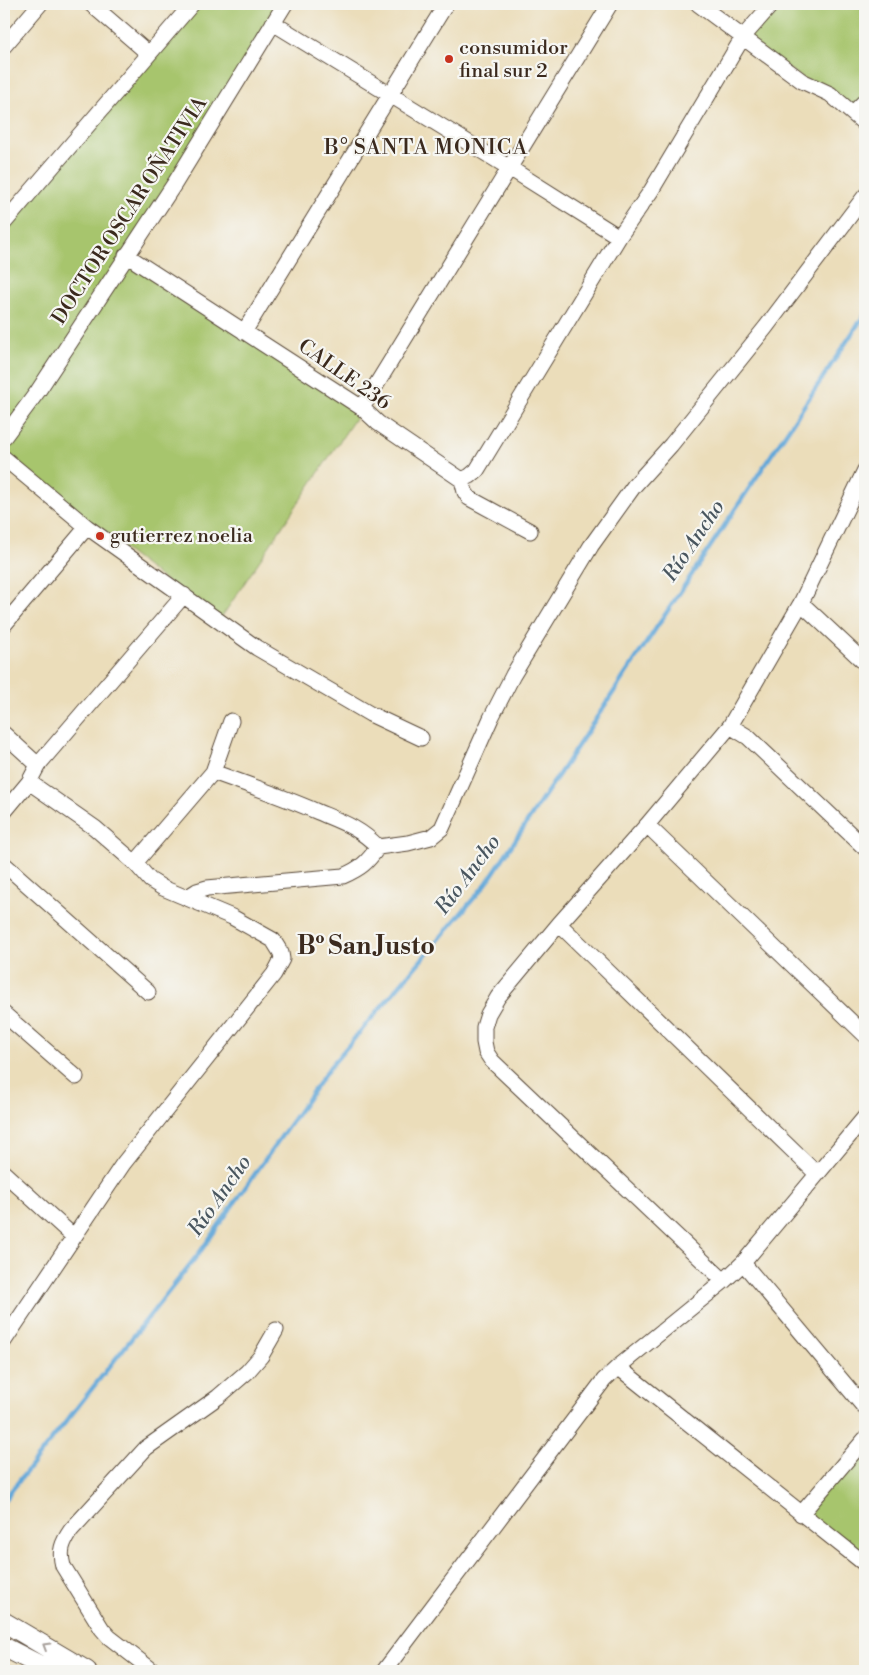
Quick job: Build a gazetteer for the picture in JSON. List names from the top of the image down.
{
  "streets": {
    "street": ["DOCTOR OSCAR OÑATIVIA", "CALLE 236"]
  },
  "crossings": [
    ["DOCTOR OSCAR OÑATIVIA", "CALLE 236"]
  ],
  "districts": ["B° SANTA MONICA", "Bº San Justo"],
  "water": ["Río Ancho"],
  "places": ["consumidor final sur 2", "gutierrez noelia"]
}
